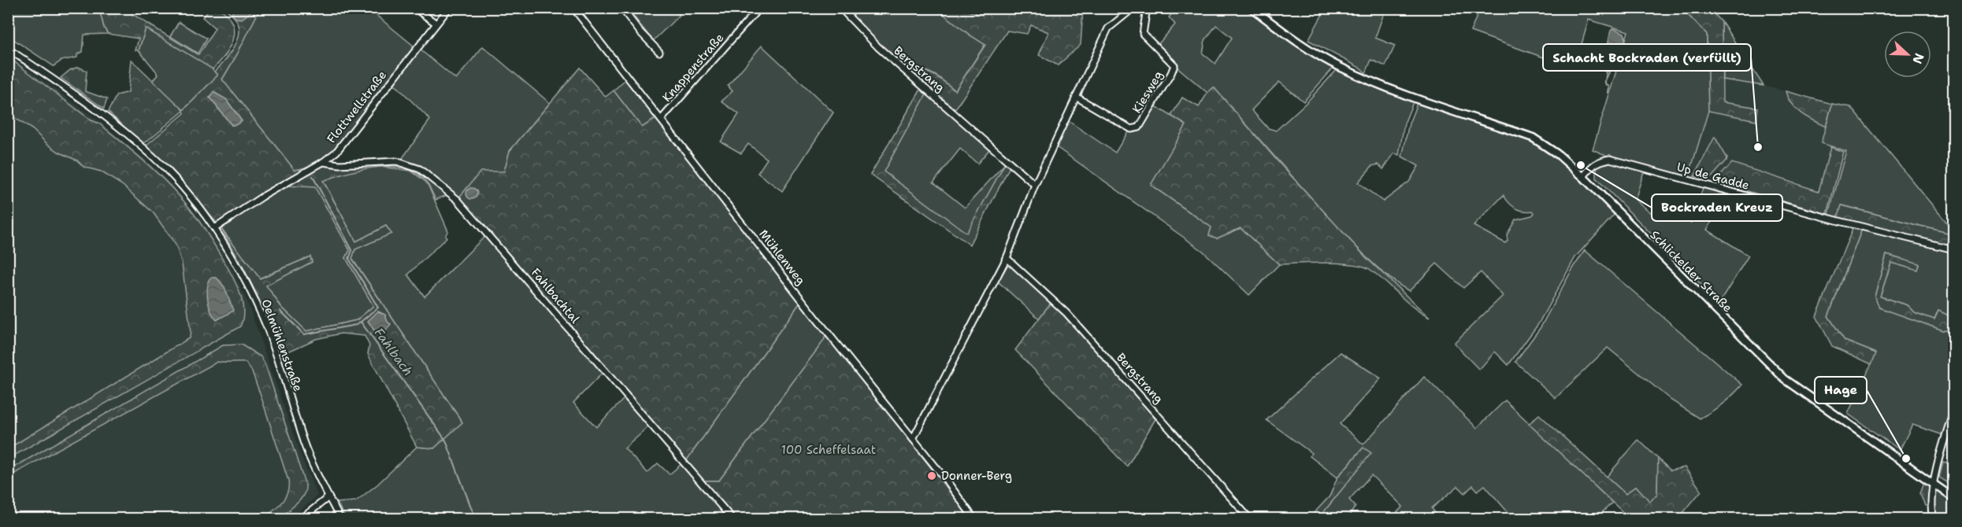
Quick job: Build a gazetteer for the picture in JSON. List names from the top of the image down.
{
  "streets": {
    "main road": ["Schlickelder Straße"],
    "street": [
      "Knappenstraße",
      "Bergstrang",
      "Kiesweg",
      "Flottwellstraße",
      "Up de Gadde",
      "Mühlenweg",
      "Fahlbachtal",
      "Oelmühlenstraße"
    ]
  },
  "crossings": [
    ["Knappenstraße", "Mühlenweg"],
    ["Flottwellstraße", "Fahlbachtal"],
    ["Flottwellstraße", "Oelmühlenstraße"],
    ["Up de Gadde", "Schlickelder Straße"]
  ],
  "water": ["Fahlbach"],
  "parks": ["100 Scheffelsaat"],
  "places": [
    "Schacht Bockraden (verfüllt)",
    "Bockraden Kreuz",
    "Hage",
    "Donner-Berg"
  ],
  "north": "right"
}
